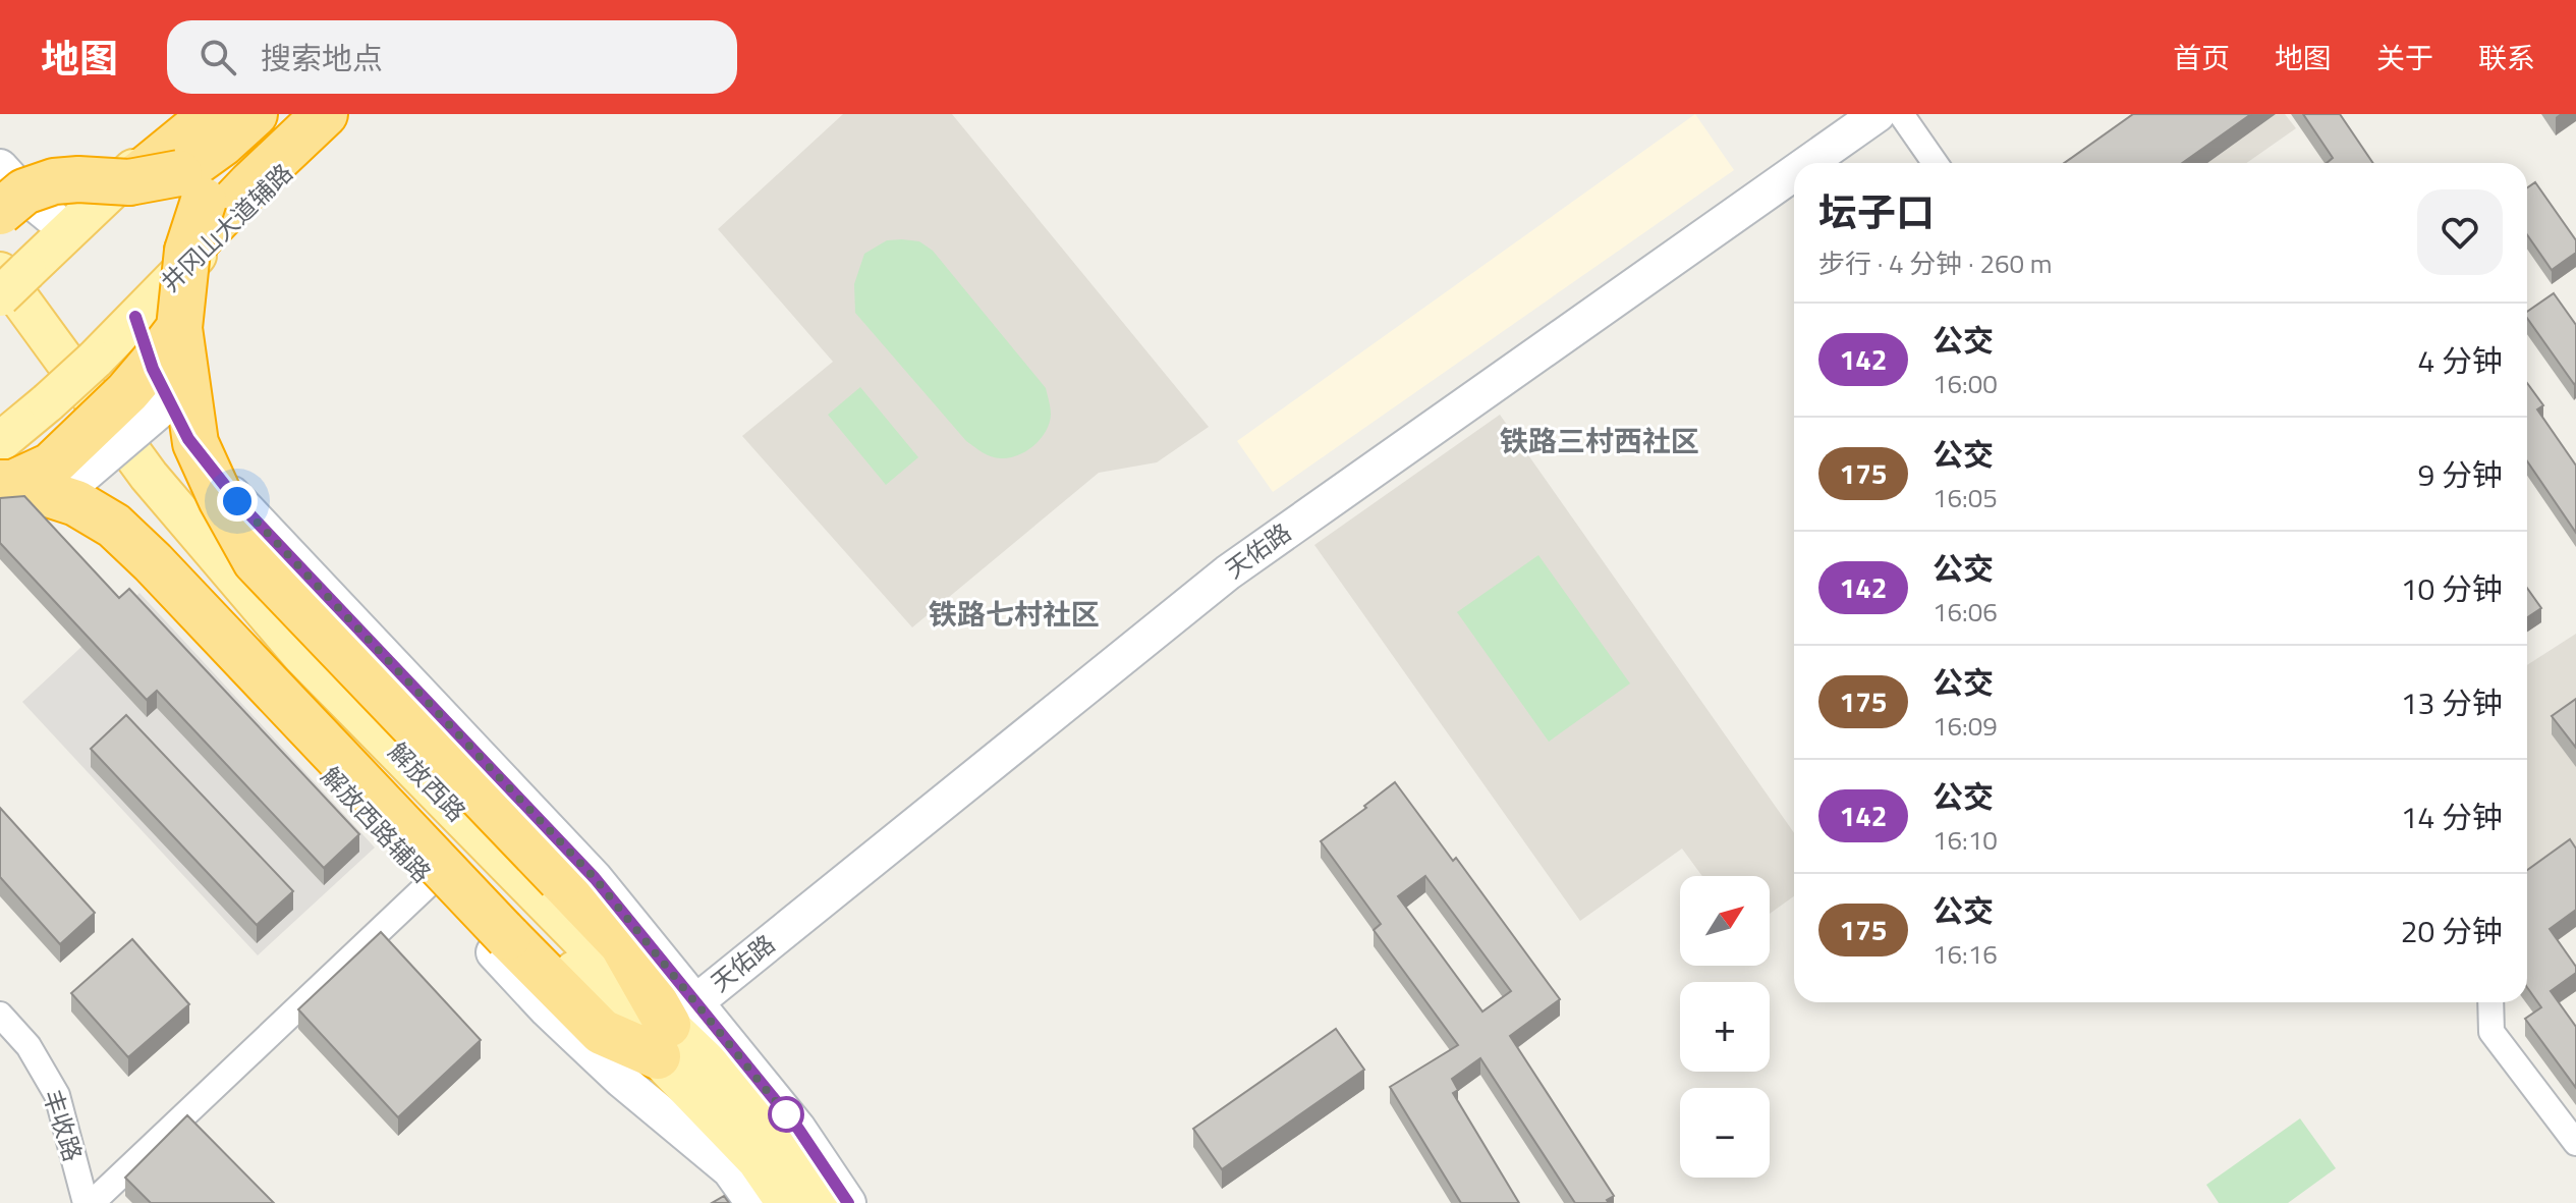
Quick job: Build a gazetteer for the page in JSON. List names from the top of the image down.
{
  "streets": {
    "main road": [
      "井冈山大道辅路",
      "天佑路",
      "解放西路",
      "解放西路辅路"
    ],
    "street": ["丰收路"]
  },
  "crossings": [
    ["井冈山大道辅路", "解放西路辅路"],
    ["天佑路", "解放西路"]
  ],
  "districts": ["铁路三村西社区", "铁路七村社区"],
  "lines": ["bus line 142"],
  "north": "top right",
  "page": {
    "header": "地图",
    "search": "搜索地点",
    "nav": [
      "首页",
      "地图",
      "关于",
      "联系"
    ],
    "heading": ["坛子口", "步行 · 4 分钟 · 260 m"],
    "list": [
      {
        "mark": "142",
        "name": "公交",
        "note": "16:00",
        "value": "4 分钟"
      },
      {
        "mark": "175",
        "name": "公交",
        "note": "16:05",
        "value": "9 分钟"
      },
      {
        "mark": "142",
        "name": "公交",
        "note": "16:06",
        "value": "10 分钟"
      },
      {
        "mark": "175",
        "name": "公交",
        "note": "16:09",
        "value": "13 分钟"
      },
      {
        "mark": "142",
        "name": "公交",
        "note": "16:10",
        "value": "14 分钟"
      },
      {
        "mark": "175",
        "name": "公交",
        "note": "16:16",
        "value": "20 分钟"
      }
    ],
    "map_buttons": ["+", "−"]
  }
}
